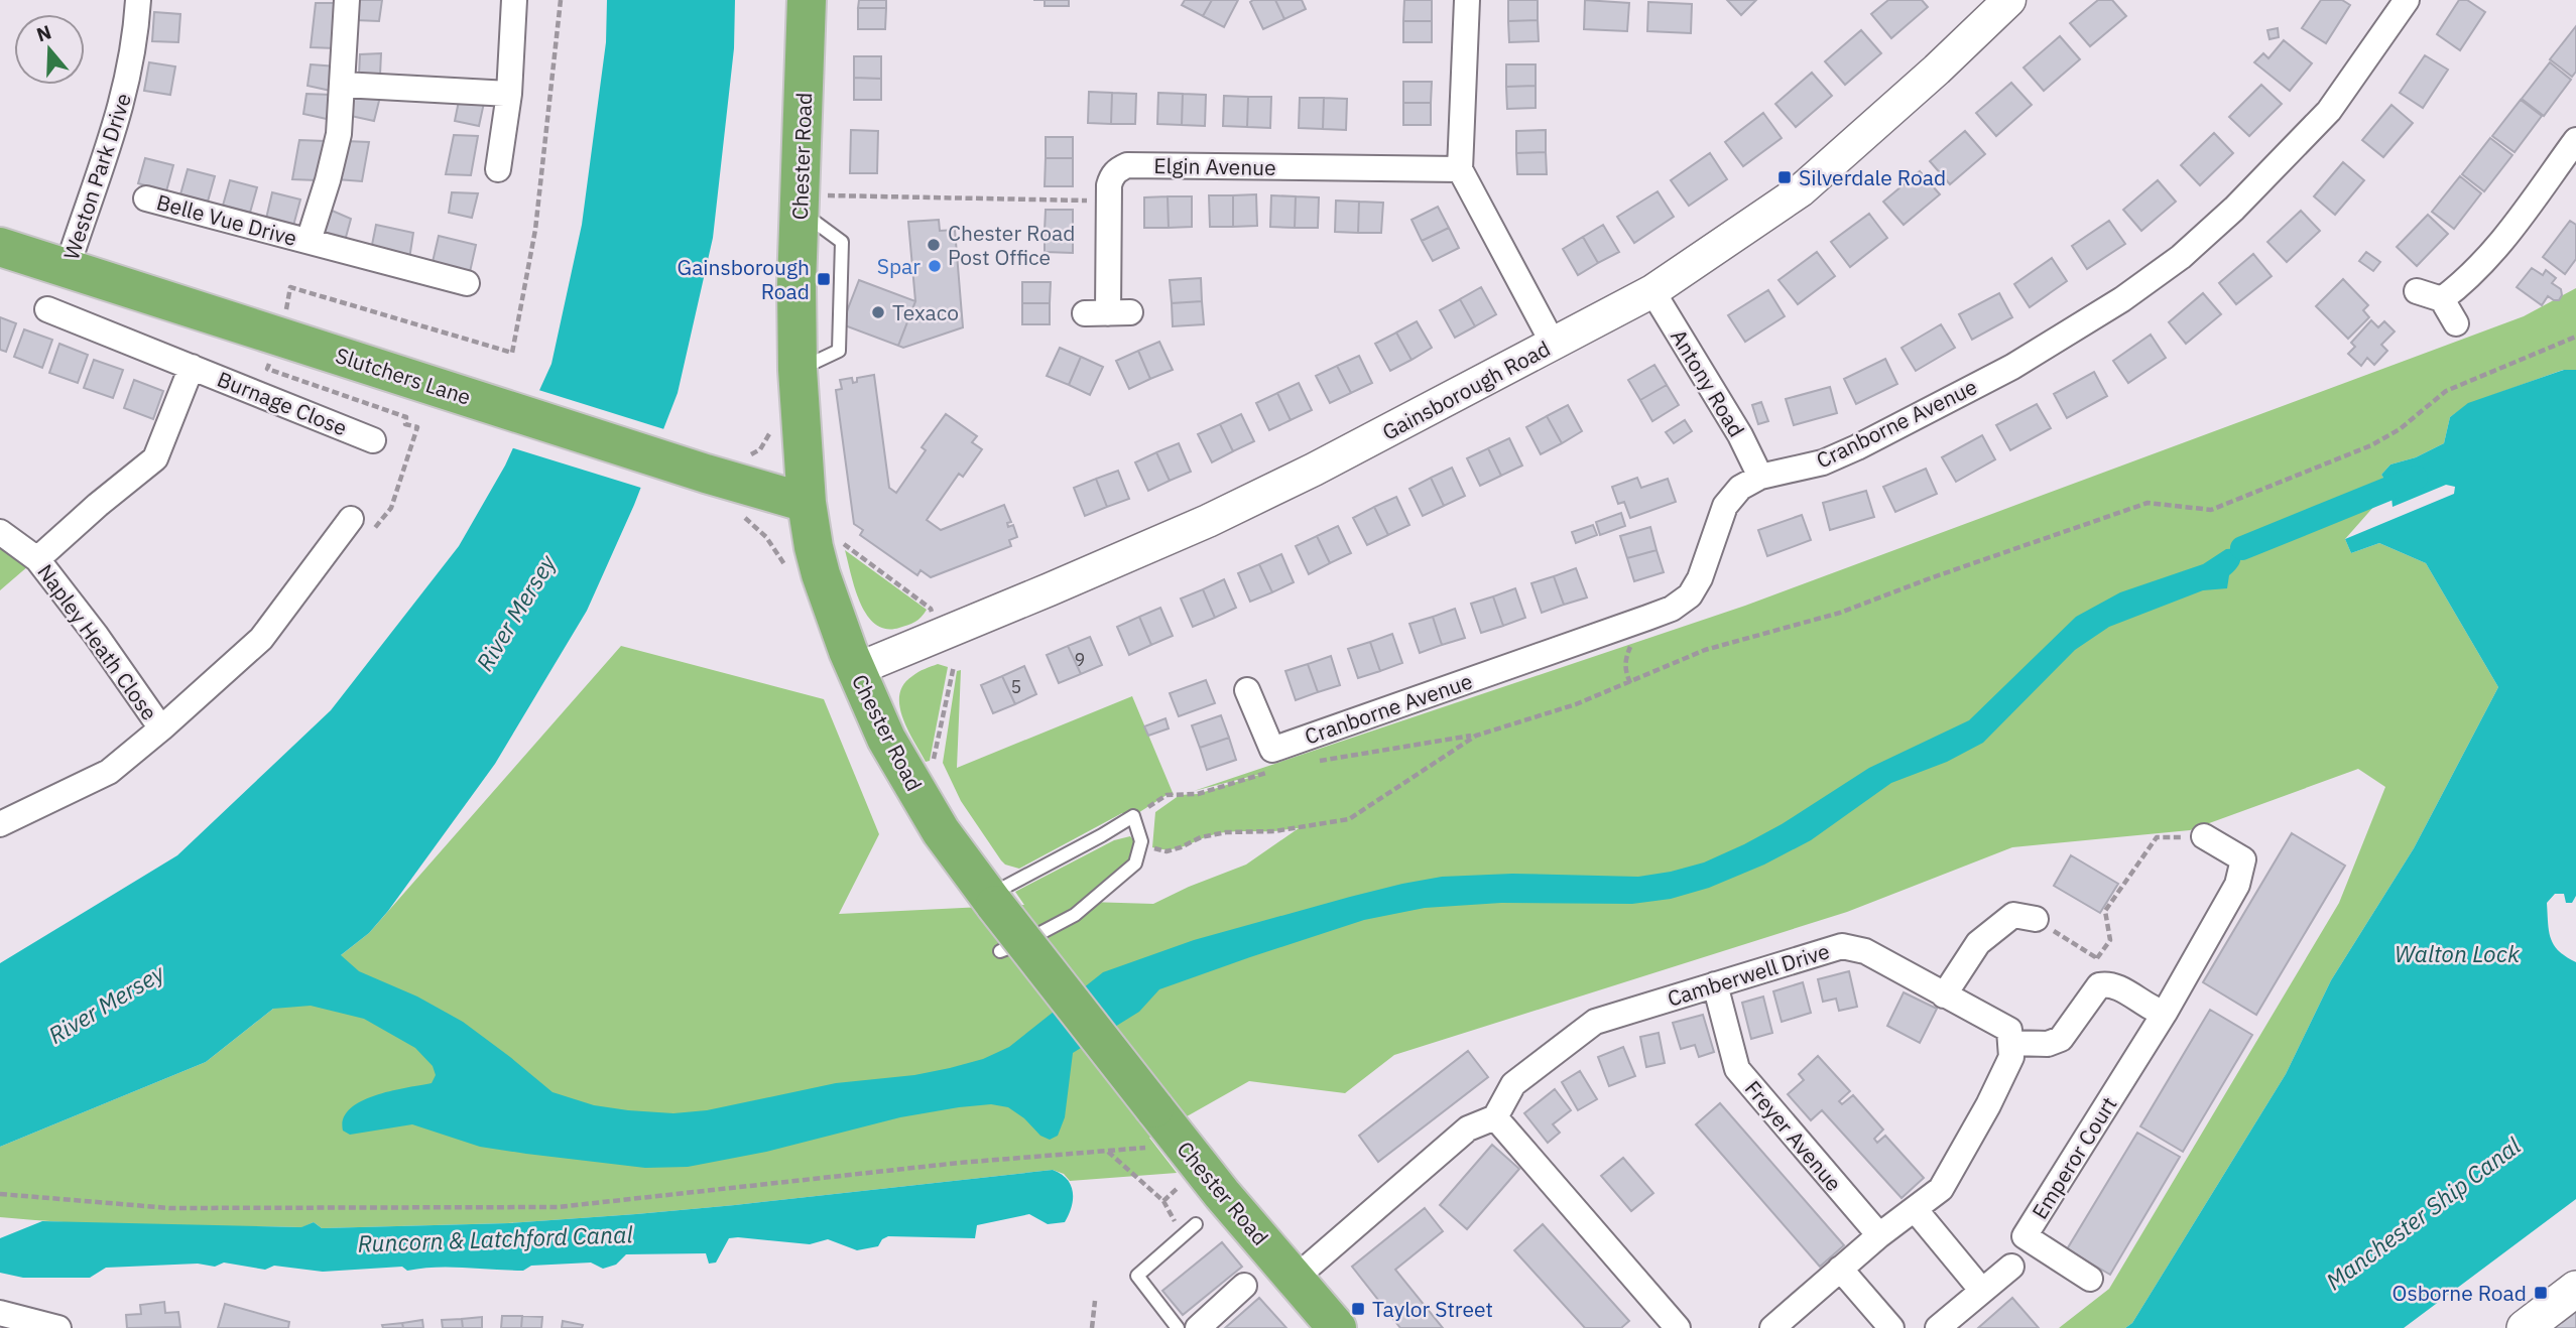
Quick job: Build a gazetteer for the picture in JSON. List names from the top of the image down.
{
  "streets": {
    "highway": ["Chester Road", "Slutchers Lane"],
    "street": [
      "Elgin Avenue",
      "Weston Park Drive",
      "Belle Vue Drive",
      "Antony Road",
      "Gainsborough Road",
      "Burnage Close",
      "Cranborne Avenue",
      "Napley Heath Close",
      "Camberwell Drive",
      "Freyer Avenue",
      "Emperor Court"
    ]
  },
  "crossings": [
    ["Chester Road", "Slutchers Lane"],
    ["Chester Road", "Gainsborough Road"],
    ["Weston Park Drive", "Slutchers Lane"],
    ["Antony Road", "Gainsborough Road"],
    ["Antony Road", "Cranborne Avenue"],
    ["Burnage Close", "Napley Heath Close"],
    ["Camberwell Drive", "Freyer Avenue"]
  ],
  "water": [
    "River Mersey",
    "Walton Lock",
    "Manchester Ship Canal",
    "Runcorn & Latchford Canal"
  ],
  "places": {
    "transit": [
      "Silverdale Road",
      "Gainsborough Road",
      "Osborne Road",
      "Taylor Street"
    ],
    "other": ["Chester Road Post Office", "Spar", "Texaco"]
  },
  "house_numbers": ["9", "5"],
  "north": "top"
}
